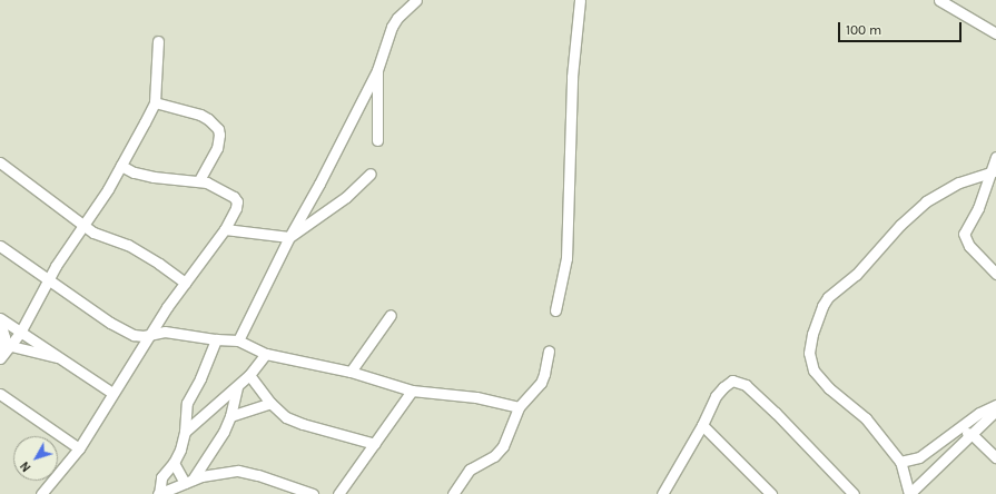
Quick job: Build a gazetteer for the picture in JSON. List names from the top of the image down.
{
  "scale_bar": "100 m",
  "north": "bottom left"
}
